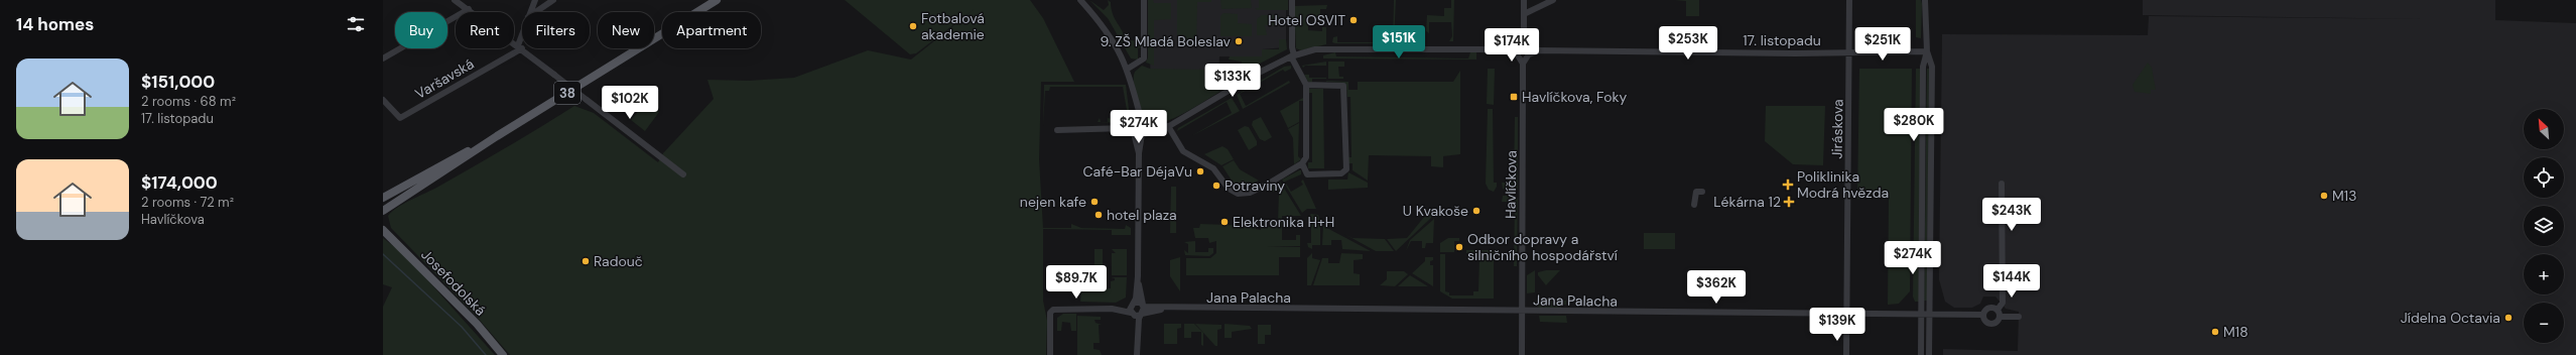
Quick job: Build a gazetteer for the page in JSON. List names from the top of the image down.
{
  "streets": {
    "main road": ["38", "Josefodolská"],
    "street": [
      "17. listopadu",
      "Varšavská",
      "Jiráskova",
      "Havlíčkova",
      "Jana Palacha"
    ]
  },
  "crossings": [
    ["17. listopadu", "Jiráskova"],
    ["Jiráskova", "Jana Palacha"],
    ["Havlíčkova", "Jana Palacha"]
  ],
  "places": {
    "other": [
      "Hotel OSVIT",
      "Fotbalová akademie",
      "9. ZŠ Mladá Boleslav",
      "Café-Bar DéjaVu",
      "Potraviny",
      "M13",
      "nejen kafe",
      "U Kvakoše",
      "hotel plaza",
      "Elektronika H+H",
      "Odbor dopravy a silničního hospodářství",
      "Radouč",
      "Jídelna Octavia",
      "M18"
    ],
    "transit": ["Havlíčkova, Foky"],
    "health": ["Poliklinika Modrá hvězda", "Lékárna 12"]
  },
  "north": "top left",
  "page": {
    "heading": "14 homes",
    "chip": [
      "Buy",
      "Rent",
      "Filters",
      "New",
      "Apartment"
    ],
    "price": [
      "$151K",
      "$253K",
      "$251K",
      "$174K",
      "$133K",
      "$102K",
      "$280K",
      "$274K",
      "$243K",
      "$274K",
      "$144K",
      "$89.7K",
      "$362K",
      "$139K"
    ],
    "list": [
      {
        "name": "$151,000",
        "note": "2 rooms · 68 m² · 17. listopadu"
      },
      {
        "name": "$174,000",
        "note": "2 rooms · 72 m² · Havlíčkova"
      }
    ],
    "map_buttons": ["+", "−"]
  }
}
